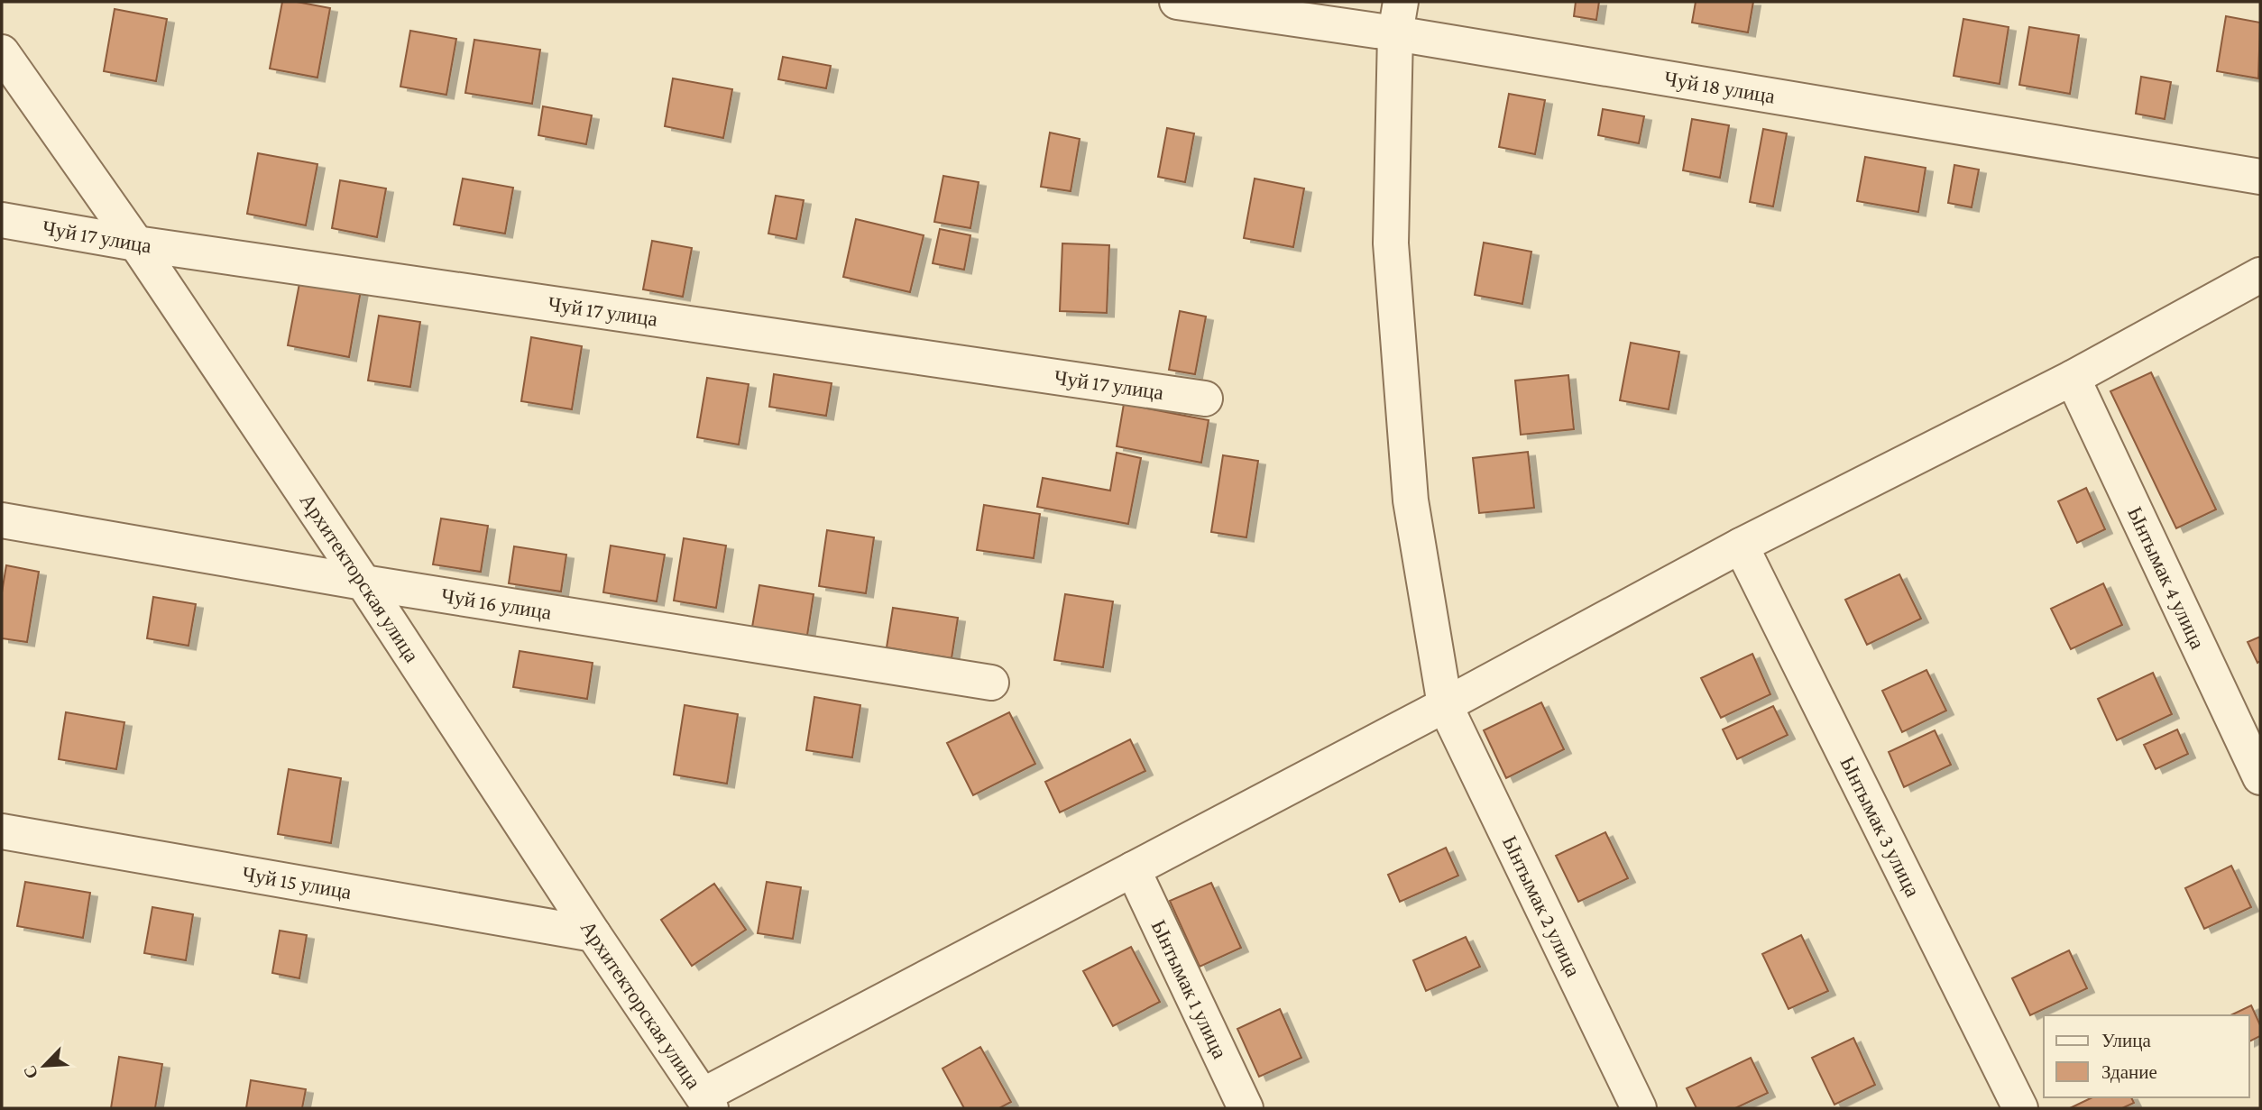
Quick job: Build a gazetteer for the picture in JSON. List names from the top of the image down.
{
  "streets": {
    "street": [
      "Чуй 18 улица",
      "Чуй 17 улица",
      "Ынтымак 4 улица",
      "Архитекторская улица",
      "Чуй 16 улица",
      "Ынтымак 3 улица",
      "Чуй 15 улица",
      "Ынтымак 2 улица",
      "Ынтымак 1 улица"
    ]
  },
  "crossings": [
    ["Чуй 18 улица", "Ынтымак 2 улица"],
    ["Чуй 17 улица", "Архитекторская улица"],
    ["Архитекторская улица", "Чуй 16 улица"],
    ["Архитекторская улица", "Чуй 15 улица"]
  ],
  "legend": ["Улица", "Здание"],
  "north": "bottom left"
}
